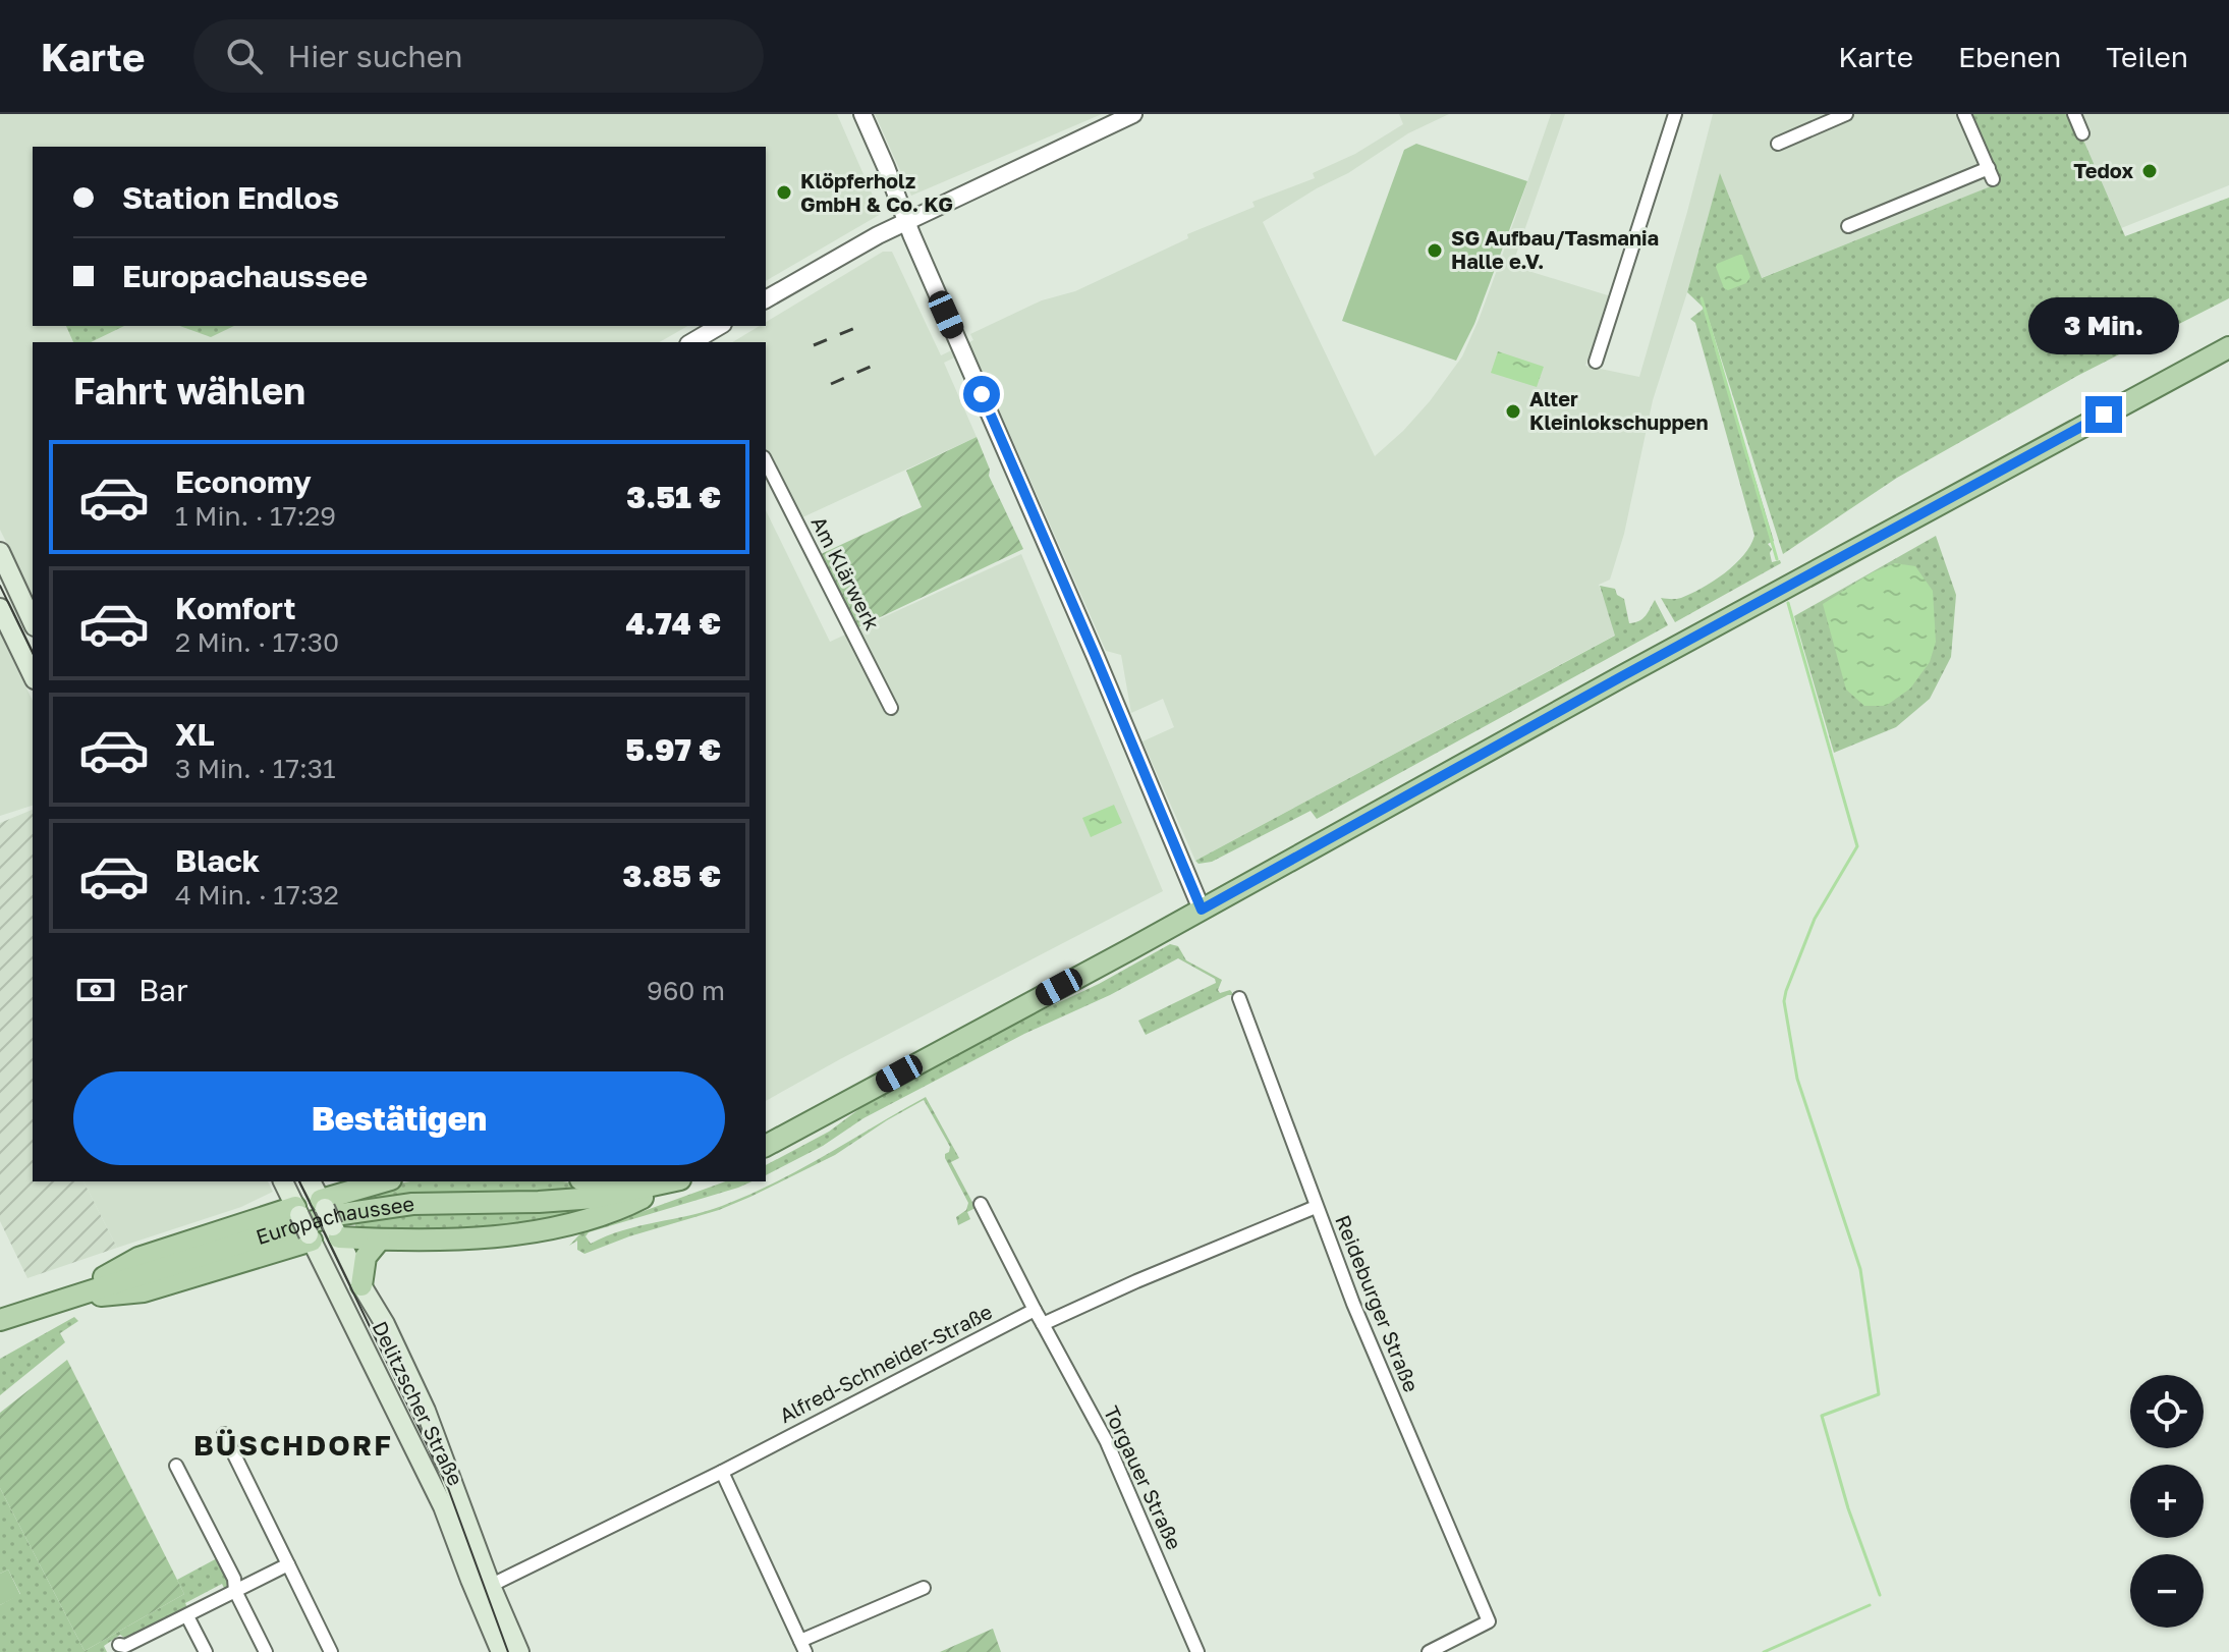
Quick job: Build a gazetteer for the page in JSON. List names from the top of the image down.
{
  "streets": {
    "main road": ["Europachaussee", "Delitzscher Straße"],
    "street": [
      "Am Klärwerk",
      "Reideburger Straße",
      "Alfred-Schneider-Straße",
      "Torgauer Straße"
    ]
  },
  "crossings": [
    ["Alfred-Schneider-Straße", "Delitzscher Straße"]
  ],
  "districts": ["BÜSCHDORF"],
  "places": [
    "Tedox",
    "Klöpferholz GmbH & Co. KG",
    "SG Aufbau/Tasmania Halle e.V.",
    "Alter Kleinlokschuppen"
  ],
  "page": {
    "header": "Karte",
    "search": "Hier suchen",
    "nav": ["Karte", "Ebenen", "Teilen"],
    "banner": ["Station Endlos", "Europachaussee"],
    "bubble": "3 Min.",
    "heading": "Fahrt wählen",
    "list": [
      {
        "name": "Economy",
        "note": "1 Min. · 17:29",
        "value": "3.51 €"
      },
      {
        "name": "Komfort",
        "note": "2 Min. · 17:30",
        "value": "4.74 €"
      },
      {
        "name": "XL",
        "note": "3 Min. · 17:31",
        "value": "5.97 €"
      },
      {
        "name": "Black",
        "note": "4 Min. · 17:32",
        "value": "3.85 €"
      }
    ],
    "pay": ["Bar", "960 m"],
    "buttons": "Bestätigen",
    "map_buttons": ["+", "−"]
  }
}
